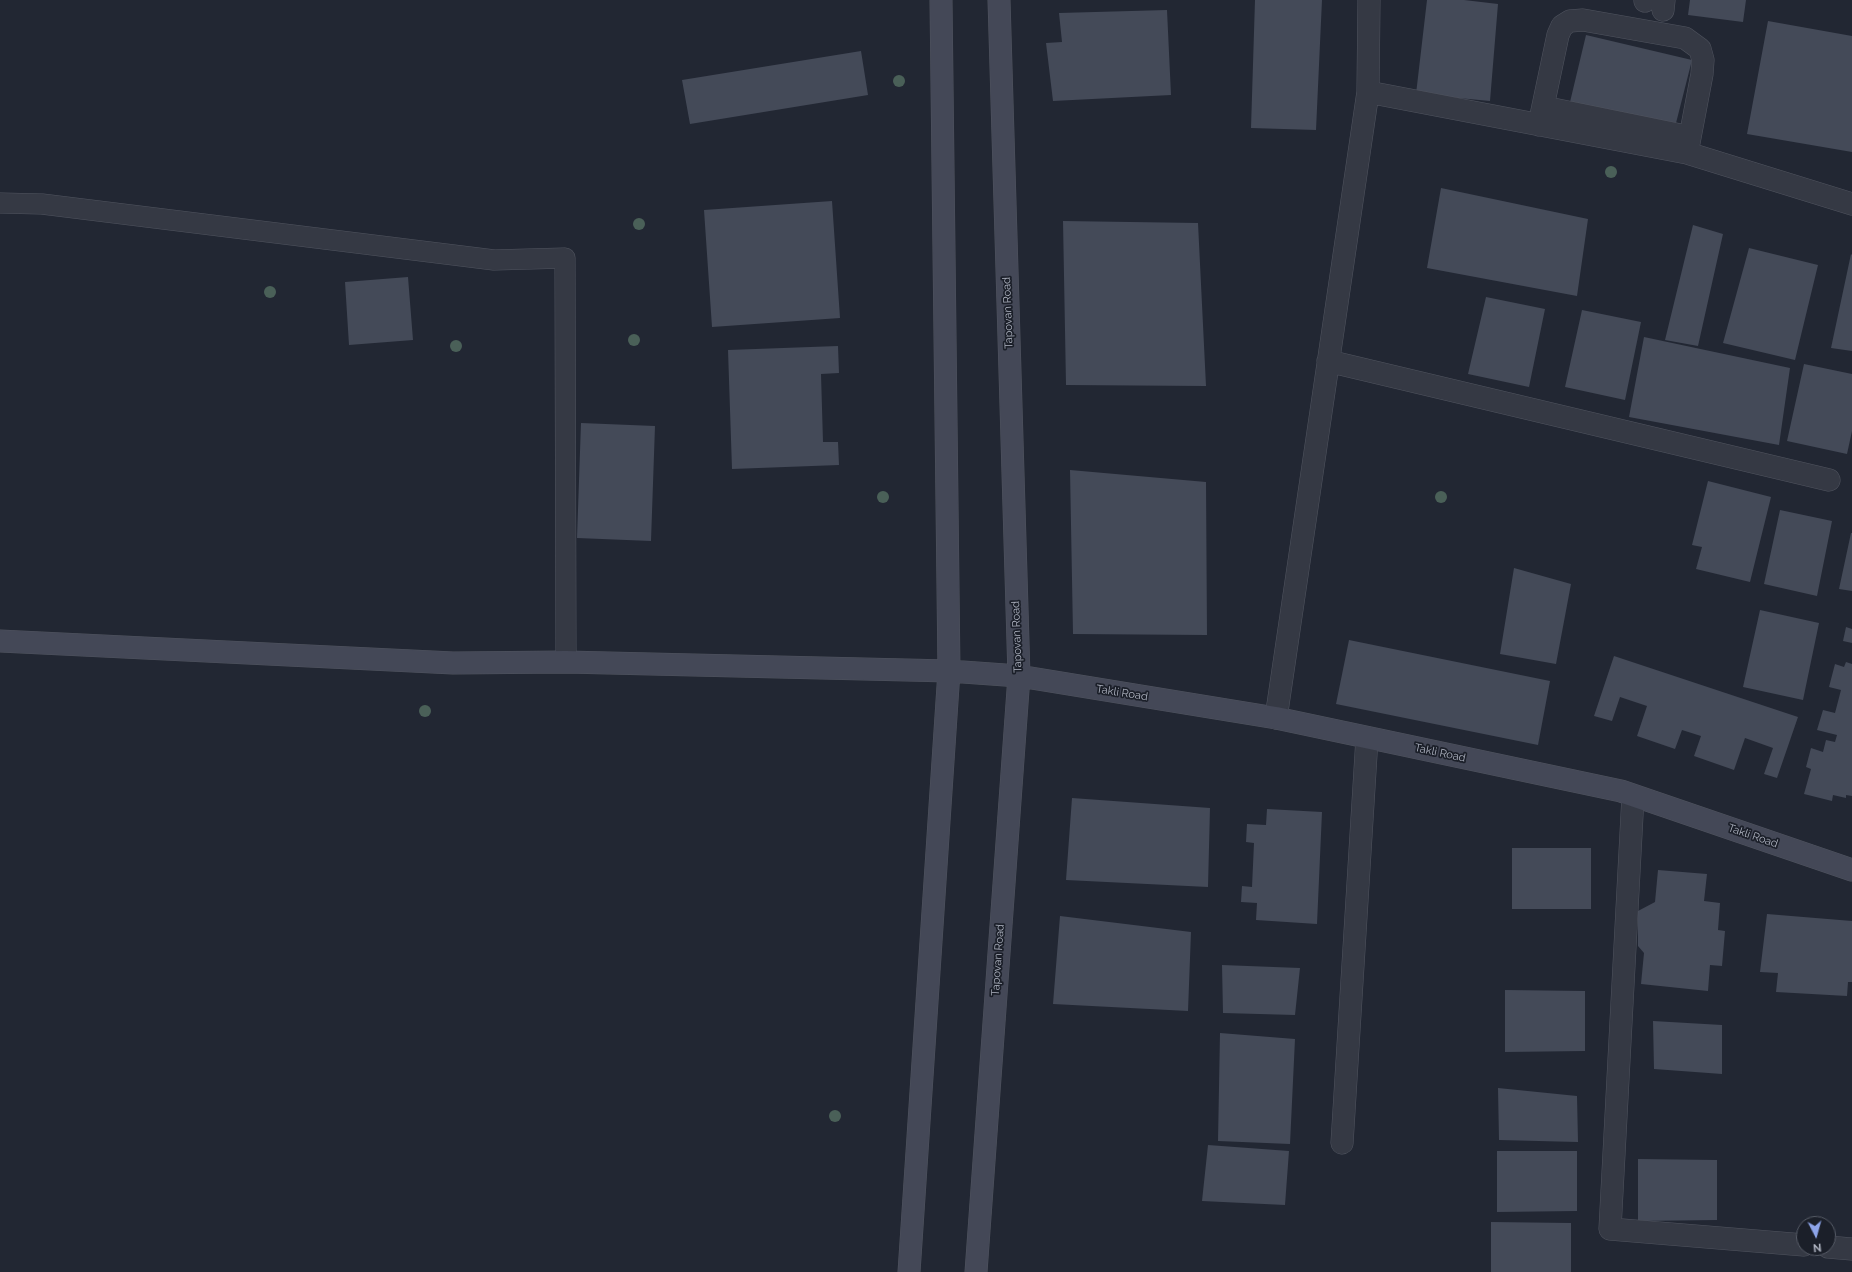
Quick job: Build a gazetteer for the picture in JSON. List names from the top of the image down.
{
  "streets": {
    "main road": ["Tapovan Road", "Takli Road"]
  },
  "crossings": [
    ["Tapovan Road", "Takli Road"]
  ],
  "north": "bottom"
}
